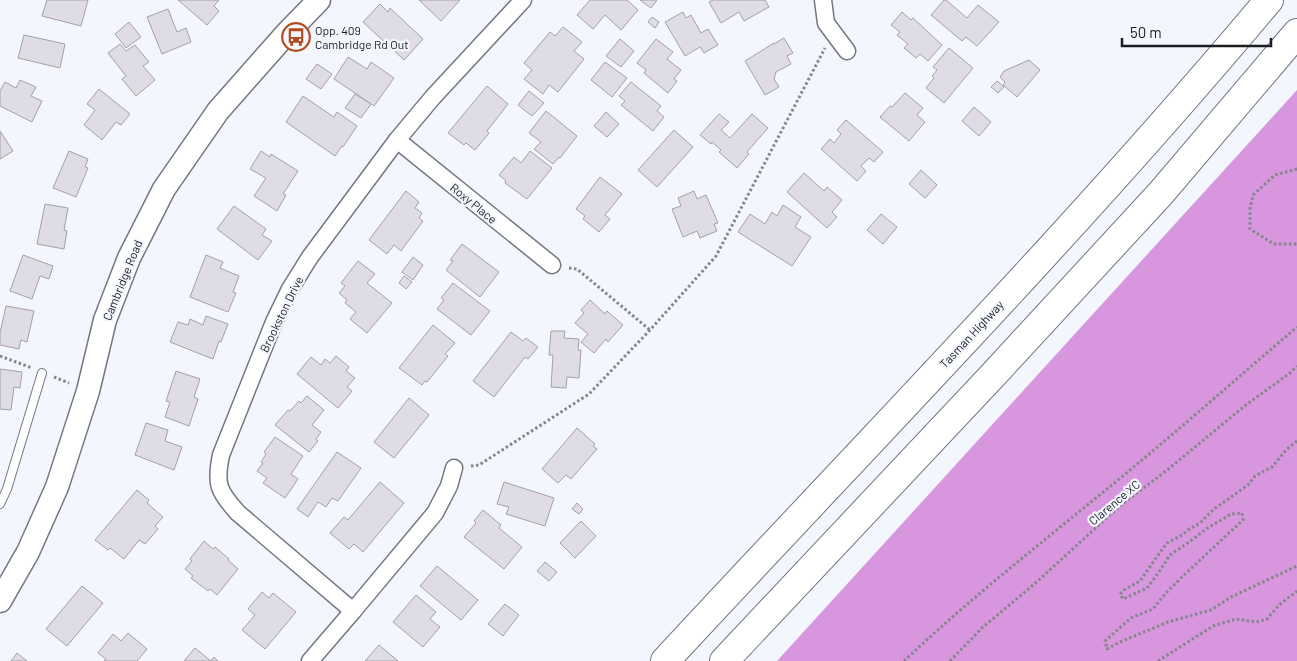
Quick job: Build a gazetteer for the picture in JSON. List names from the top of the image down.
{
  "streets": {
    "highway": ["Tasman Highway"],
    "main road": ["Cambridge Road"],
    "street": ["Roxy Place", "Brookston Drive"],
    "path": ["Clarence XC"]
  },
  "crossings": [
    ["Roxy Place", "Brookston Drive"]
  ],
  "places": {
    "bus stop": ["Opp. 409 Cambridge Rd Out"]
  },
  "scale_bar": "50 m"
}
